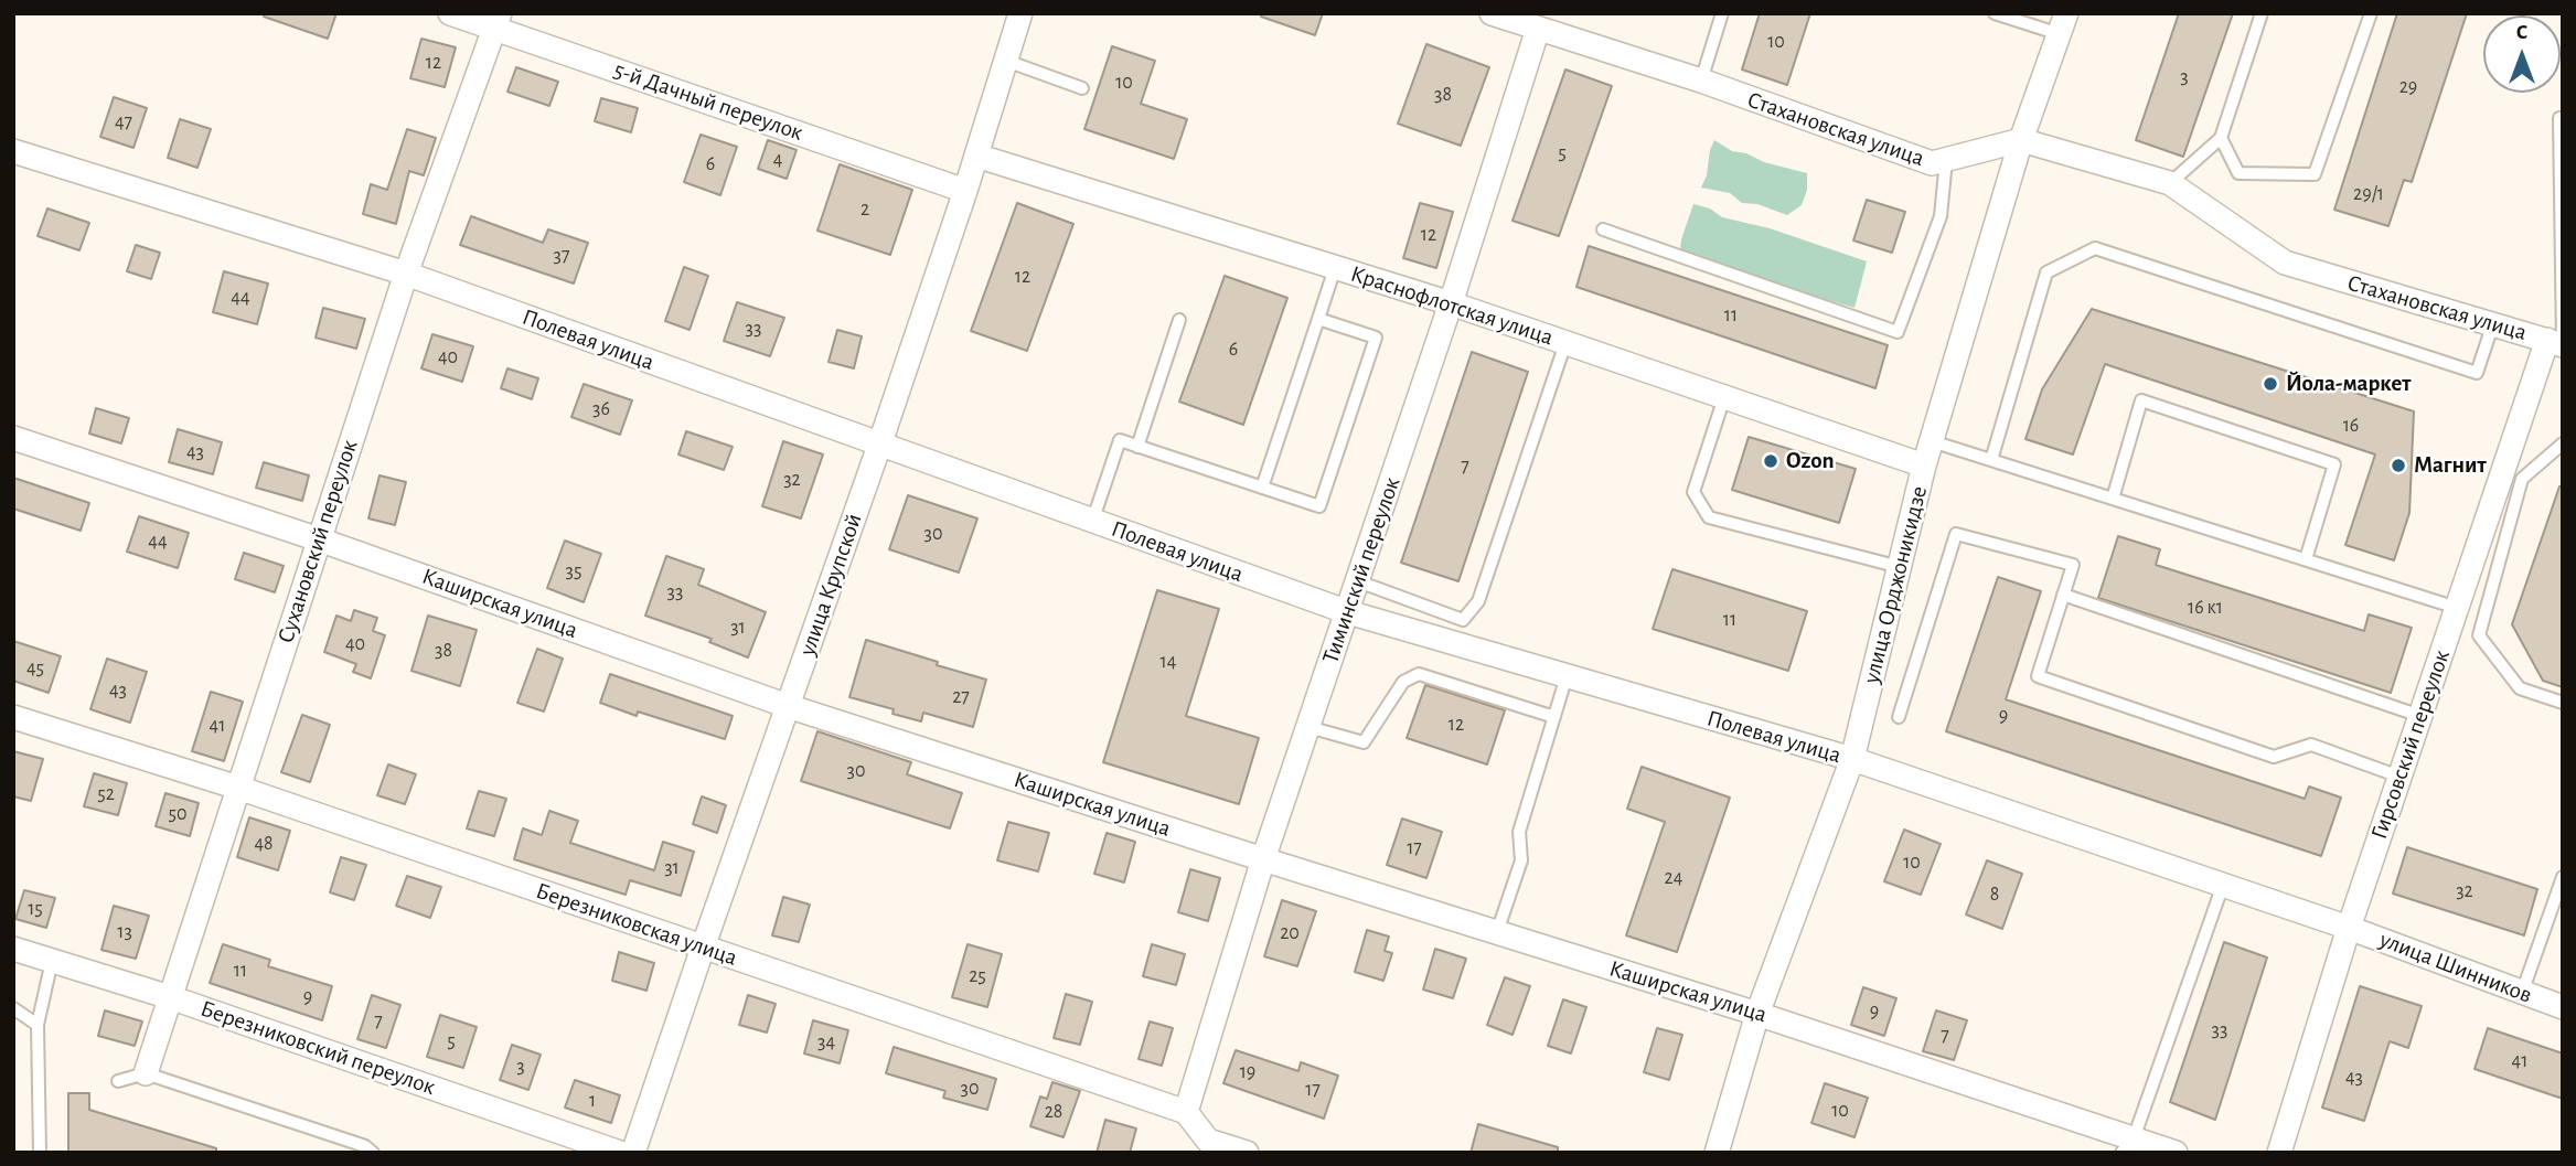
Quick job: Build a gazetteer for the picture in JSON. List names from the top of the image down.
{
  "streets": {
    "street": [
      "5-й Дачный переулок",
      "Стахановская улица",
      "Краснофлотская улица",
      "Полевая улица",
      "Сухановский переулок",
      "Тиминский переулок",
      "улица Крупской",
      "улица Орджоникидзе",
      "Каширская улица",
      "Гирсовский переулок",
      "Березниковская улица",
      "улица Шинников",
      "Березниковский переулок"
    ]
  },
  "crossings": [
    ["5-й Дачный переулок", "Сухановский переулок"],
    ["5-й Дачный переулок", "улица Крупской"],
    ["Стахановская улица", "Тиминский переулок"],
    ["Стахановская улица", "улица Орджоникидзе"],
    ["Стахановская улица", "Гирсовский переулок"],
    ["Краснофлотская улица", "Тиминский переулок"],
    ["Краснофлотская улица", "улица Крупской"],
    ["Краснофлотская улица", "улица Орджоникидзе"],
    ["Полевая улица", "Сухановский переулок"],
    ["Полевая улица", "Тиминский переулок"],
    ["Полевая улица", "улица Крупской"],
    ["Полевая улица", "улица Орджоникидзе"],
    ["Полевая улица", "Гирсовский переулок"],
    ["Полевая улица", "улица Шинников"],
    ["Сухановский переулок", "Каширская улица"],
    ["Сухановский переулок", "Березниковская улица"],
    ["Сухановский переулок", "Березниковский переулок"],
    ["Тиминский переулок", "Каширская улица"],
    ["Тиминский переулок", "Березниковская улица"],
    ["улица Крупской", "Каширская улица"],
    ["улица Крупской", "Березниковская улица"],
    ["улица Орджоникидзе", "Каширская улица"],
    ["Гирсовский переулок", "улица Шинников"]
  ],
  "places": ["Йола-маркет", "Ozon", "Магнит"],
  "house_numbers": [
    "10",
    "12",
    "3",
    "10",
    "29",
    "38",
    "47",
    "5",
    "4",
    "6",
    "29/1",
    "2",
    "12",
    "37",
    "12",
    "44",
    "11",
    "33",
    "6",
    "40",
    "36",
    "16",
    "43",
    "7",
    "32",
    "30",
    "44",
    "35",
    "33",
    "16 к1",
    "11",
    "31",
    "40",
    "38",
    "14",
    "45",
    "43",
    "27",
    "9",
    "12",
    "41",
    "30",
    "52",
    "50",
    "48",
    "17",
    "10",
    "31",
    "24",
    "32",
    "8",
    "15",
    "13",
    "20",
    "11",
    "25",
    "9",
    "9",
    "7",
    "33",
    "7",
    "5",
    "34",
    "41",
    "3",
    "19",
    "43",
    "30",
    "17",
    "1",
    "10",
    "28"
  ],
  "north": "top"
}
